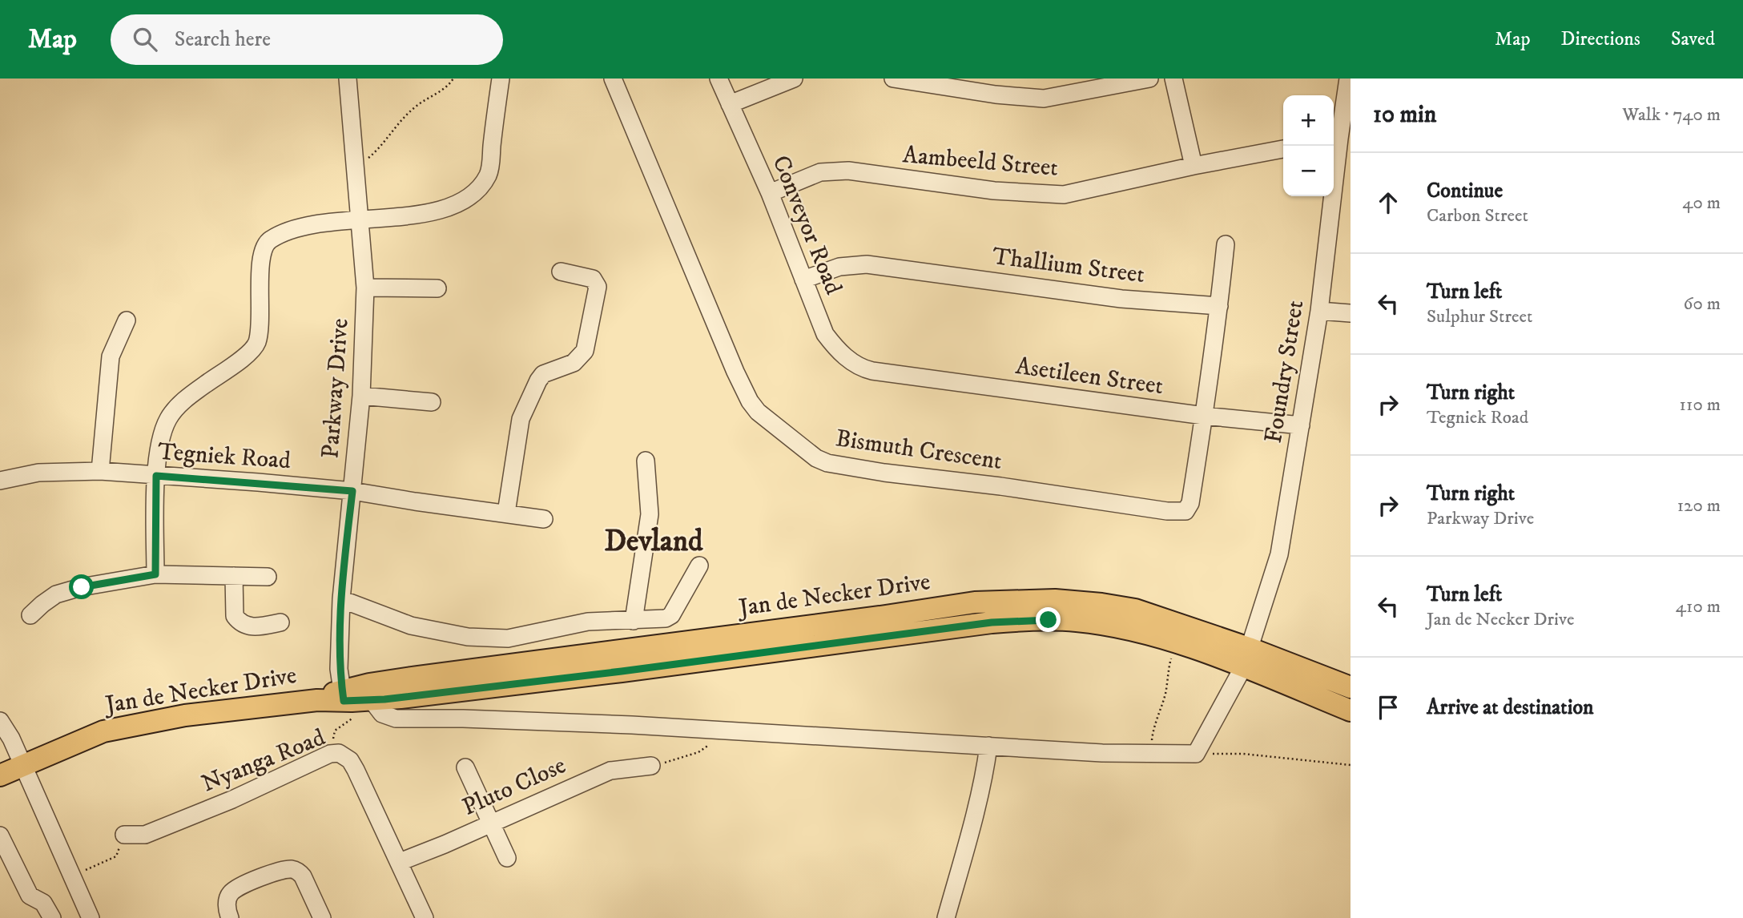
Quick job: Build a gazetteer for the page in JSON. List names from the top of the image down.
{
  "streets": {
    "main road": ["Jan de Necker Drive"],
    "street": [
      "Aambeeld Street",
      "Conveyor Road",
      "Thallium Street",
      "Foundry Street",
      "Asetileen Street",
      "Parkway Drive",
      "Bismuth Crescent",
      "Tegniek Road",
      "Nyanga Road",
      "Pluto Close"
    ]
  },
  "crossings": [
    ["Aambeeld Street", "Conveyor Road"],
    ["Conveyor Road", "Thallium Street"],
    ["Conveyor Road", "Asetileen Street"],
    ["Foundry Street", "Asetileen Street"],
    ["Foundry Street", "Jan de Necker Drive"],
    ["Asetileen Street", "Bismuth Crescent"],
    ["Parkway Drive", "Tegniek Road"],
    ["Parkway Drive", "Jan de Necker Drive"],
    ["Nyanga Road", "Pluto Close"]
  ],
  "districts": ["Devland"],
  "page": {
    "header": "Map",
    "search": "Search here",
    "nav": ["Map", "Directions", "Saved"],
    "heading": ["10 min", "Walk · 740 m"],
    "map_buttons": ["+", "−"],
    "list": [
      ["Continue", "Carbon Street", "40 m"],
      ["Turn left", "Sulphur Street", "60 m"],
      ["Turn right", "Tegniek Road", "110 m"],
      ["Turn right", "Parkway Drive", "120 m"],
      ["Turn left", "Jan de Necker Drive", "410 m"],
      "Arrive at destination"
    ]
  }
}
